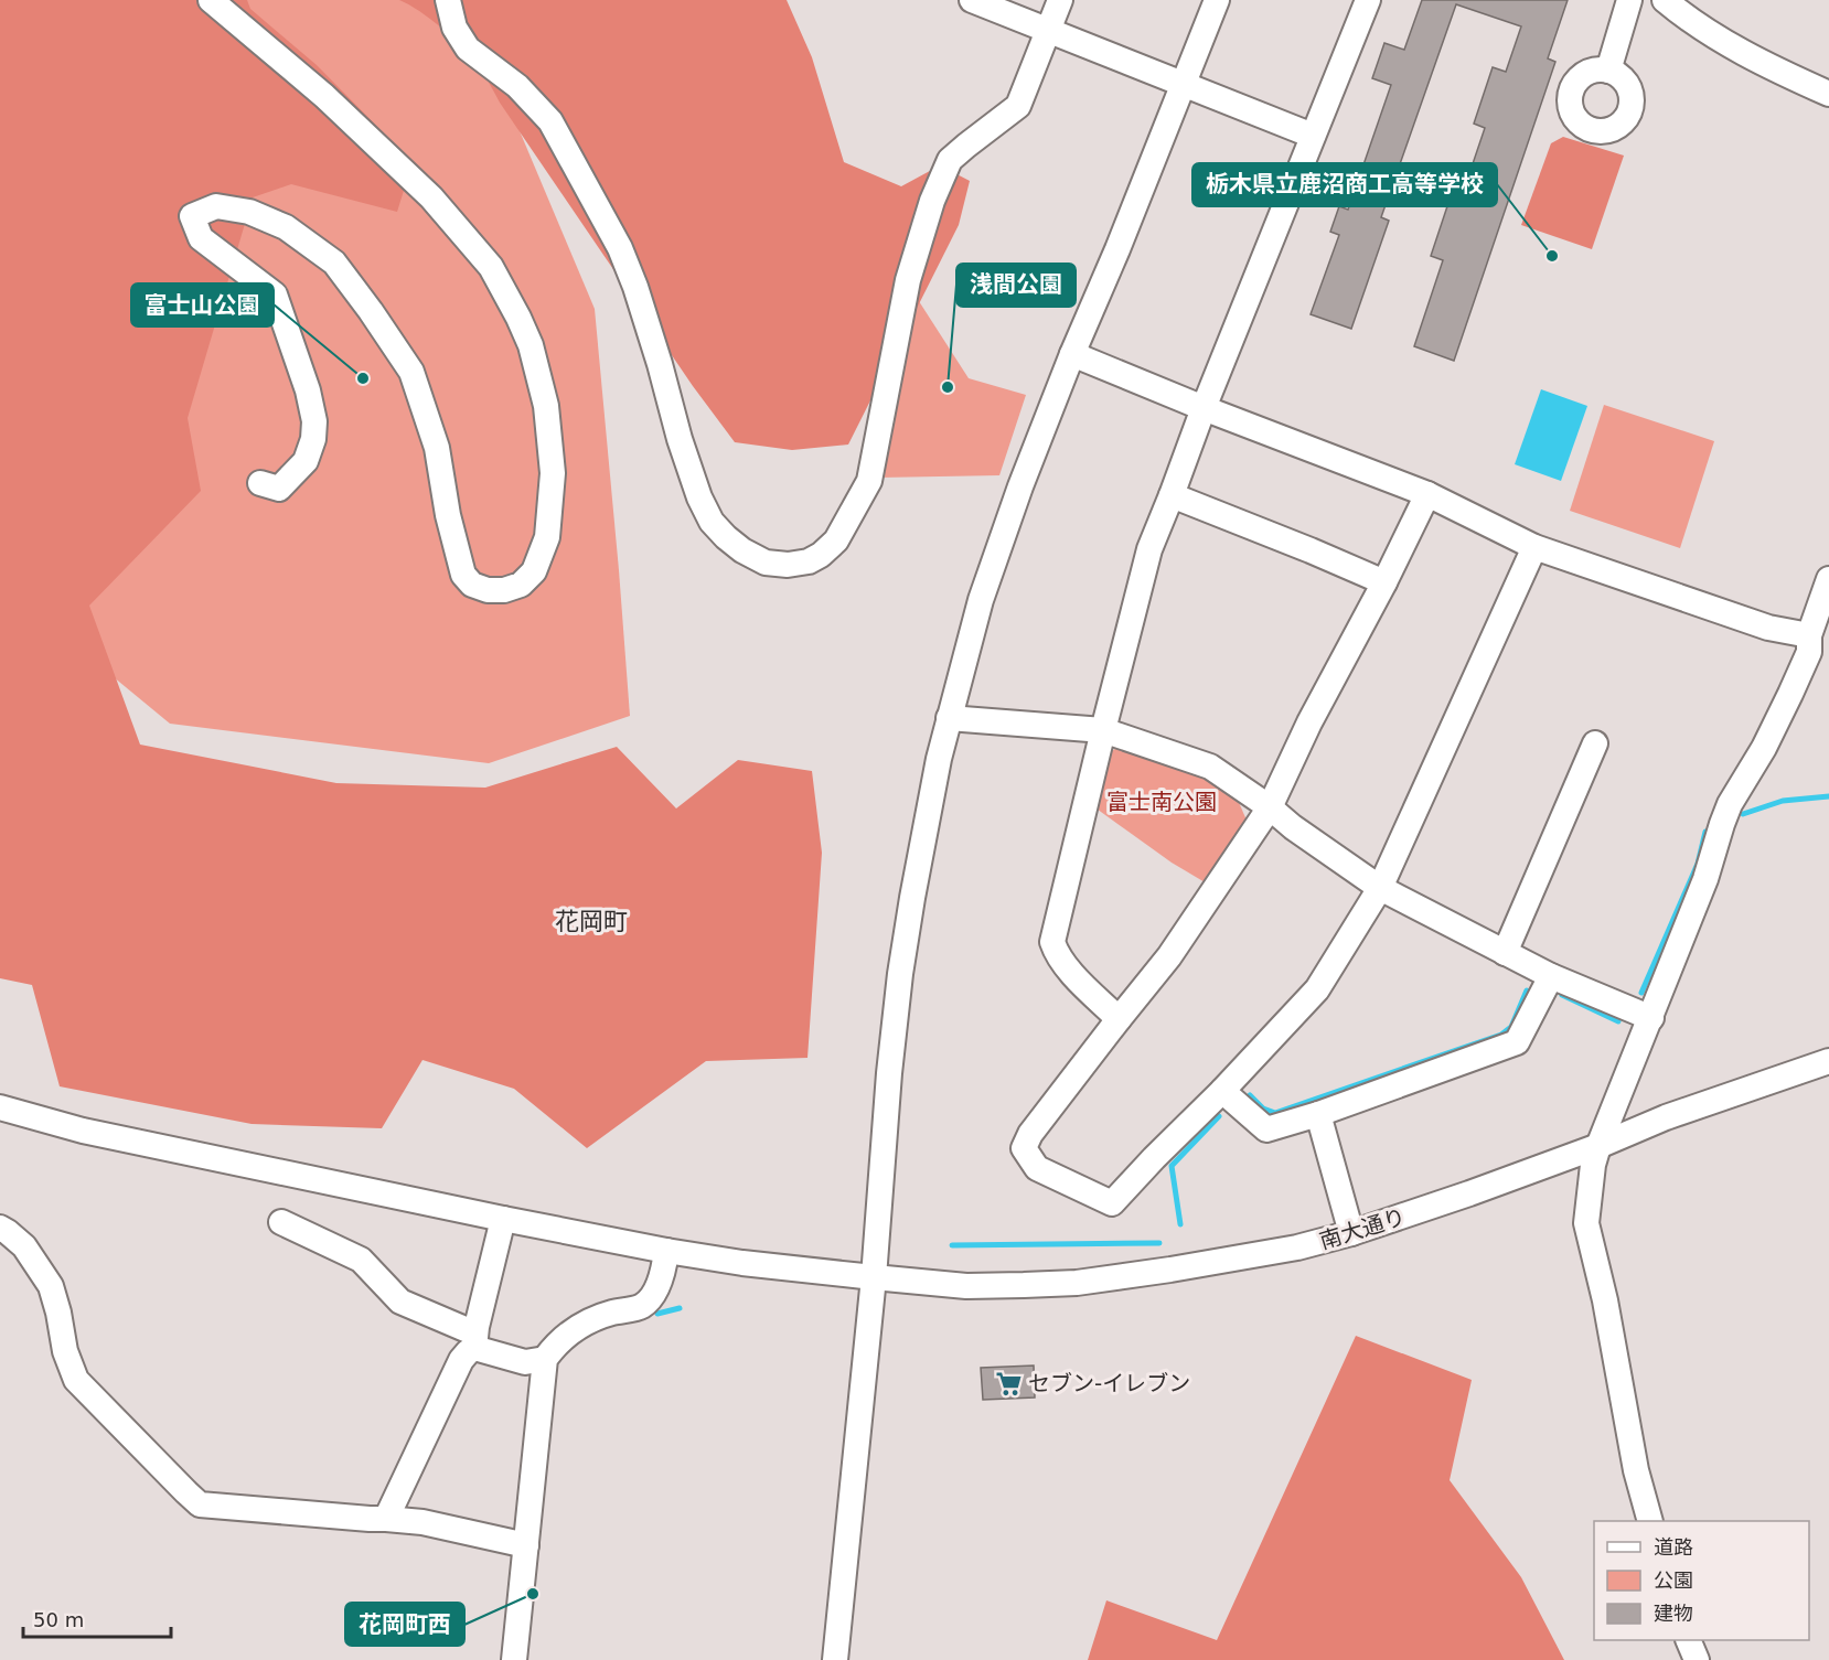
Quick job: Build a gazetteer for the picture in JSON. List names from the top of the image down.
{
  "streets": {
    "street": ["南大通り"]
  },
  "districts": ["花岡町"],
  "parks": ["富士南公園"],
  "places": {
    "other": [
      "栃木県立鹿沼商工高等学校",
      "富士山公園",
      "浅間公園",
      "花岡町西"
    ],
    "supermarket": ["セブン-イレブン"]
  },
  "legend": ["道路", "公園", "建物"],
  "scale_bar": "50 m"
}
